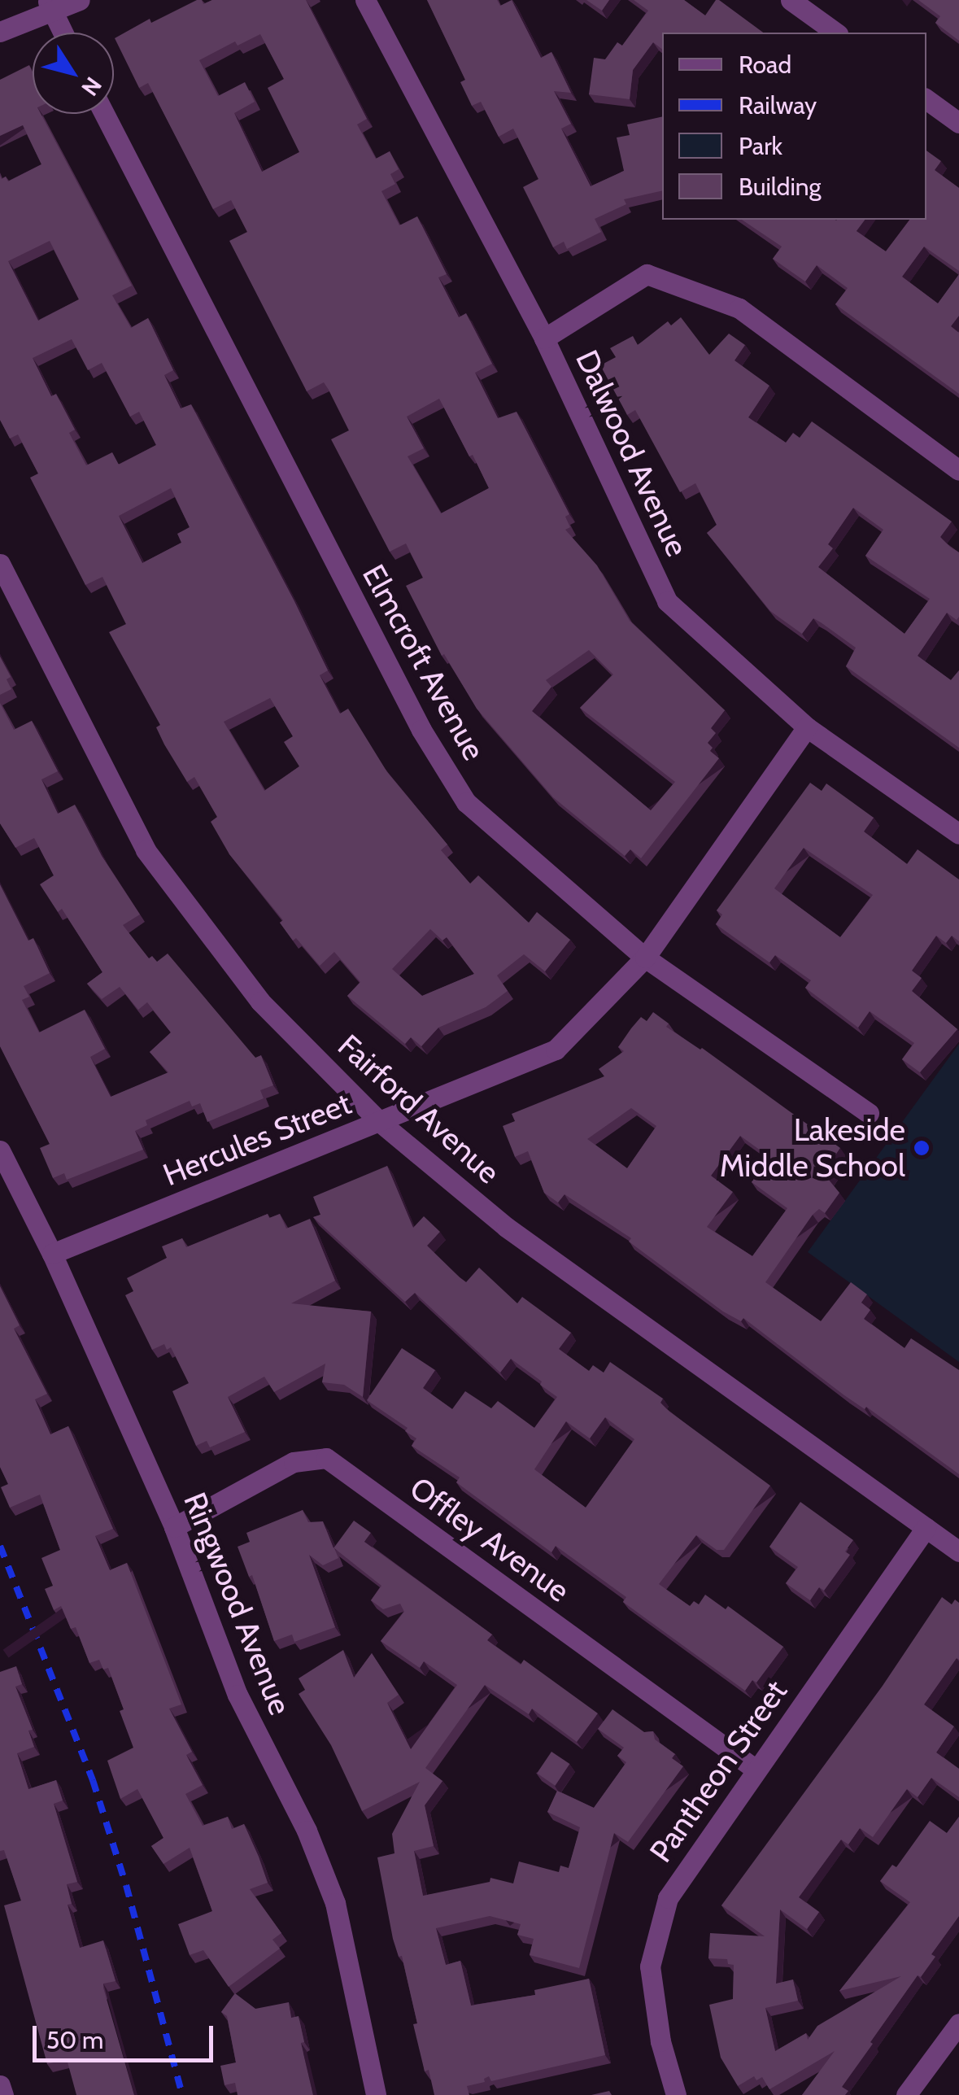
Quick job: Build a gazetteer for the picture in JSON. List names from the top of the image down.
{
  "streets": {
    "street": [
      "Dalwood Avenue",
      "Elmcroft Avenue",
      "Fairford Avenue",
      "Hercules Street",
      "Offley Avenue",
      "Ringwood Avenue",
      "Pantheon Street"
    ]
  },
  "crossings": [
    ["Dalwood Avenue", "Hercules Street"],
    ["Elmcroft Avenue", "Hercules Street"],
    ["Fairford Avenue", "Hercules Street"],
    ["Fairford Avenue", "Pantheon Street"],
    ["Hercules Street", "Ringwood Avenue"],
    ["Offley Avenue", "Ringwood Avenue"],
    ["Offley Avenue", "Pantheon Street"]
  ],
  "places": ["Lakeside Middle School"],
  "legend": [
    "Road",
    "Railway",
    "Park",
    "Building"
  ],
  "scale_bar": "50 m",
  "north": "bottom right"
}
